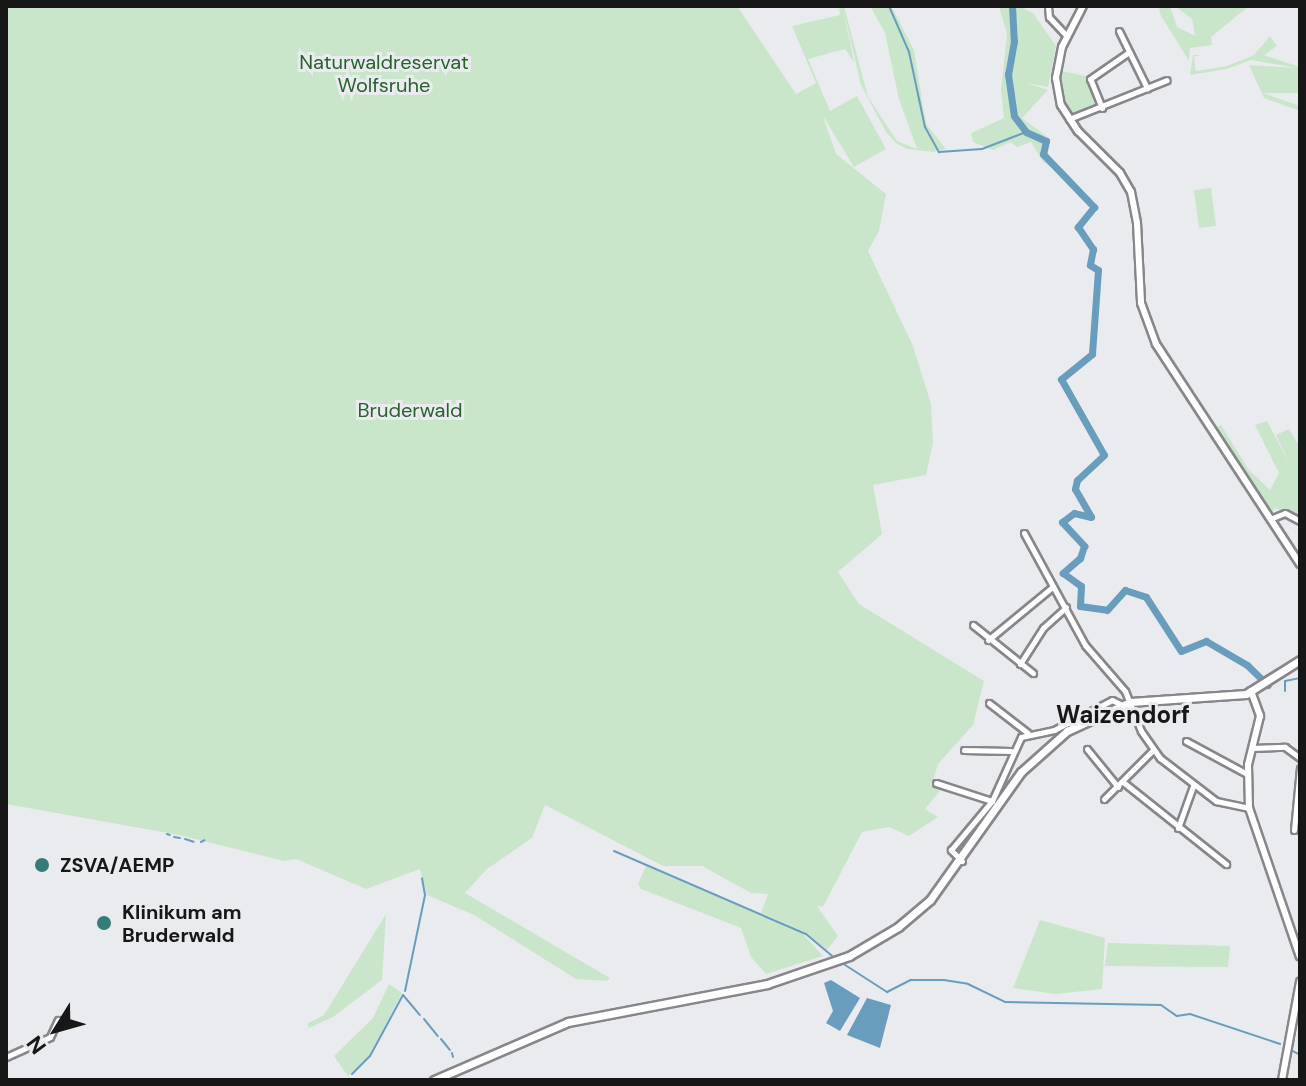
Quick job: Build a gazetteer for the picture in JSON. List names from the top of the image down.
{
  "districts": ["Waizendorf"],
  "parks": ["Naturwaldreservat Wolfsruhe", "Bruderwald"],
  "places": ["ZSVA/AEMP", "Klinikum am Bruderwald"],
  "north": "bottom left"
}
